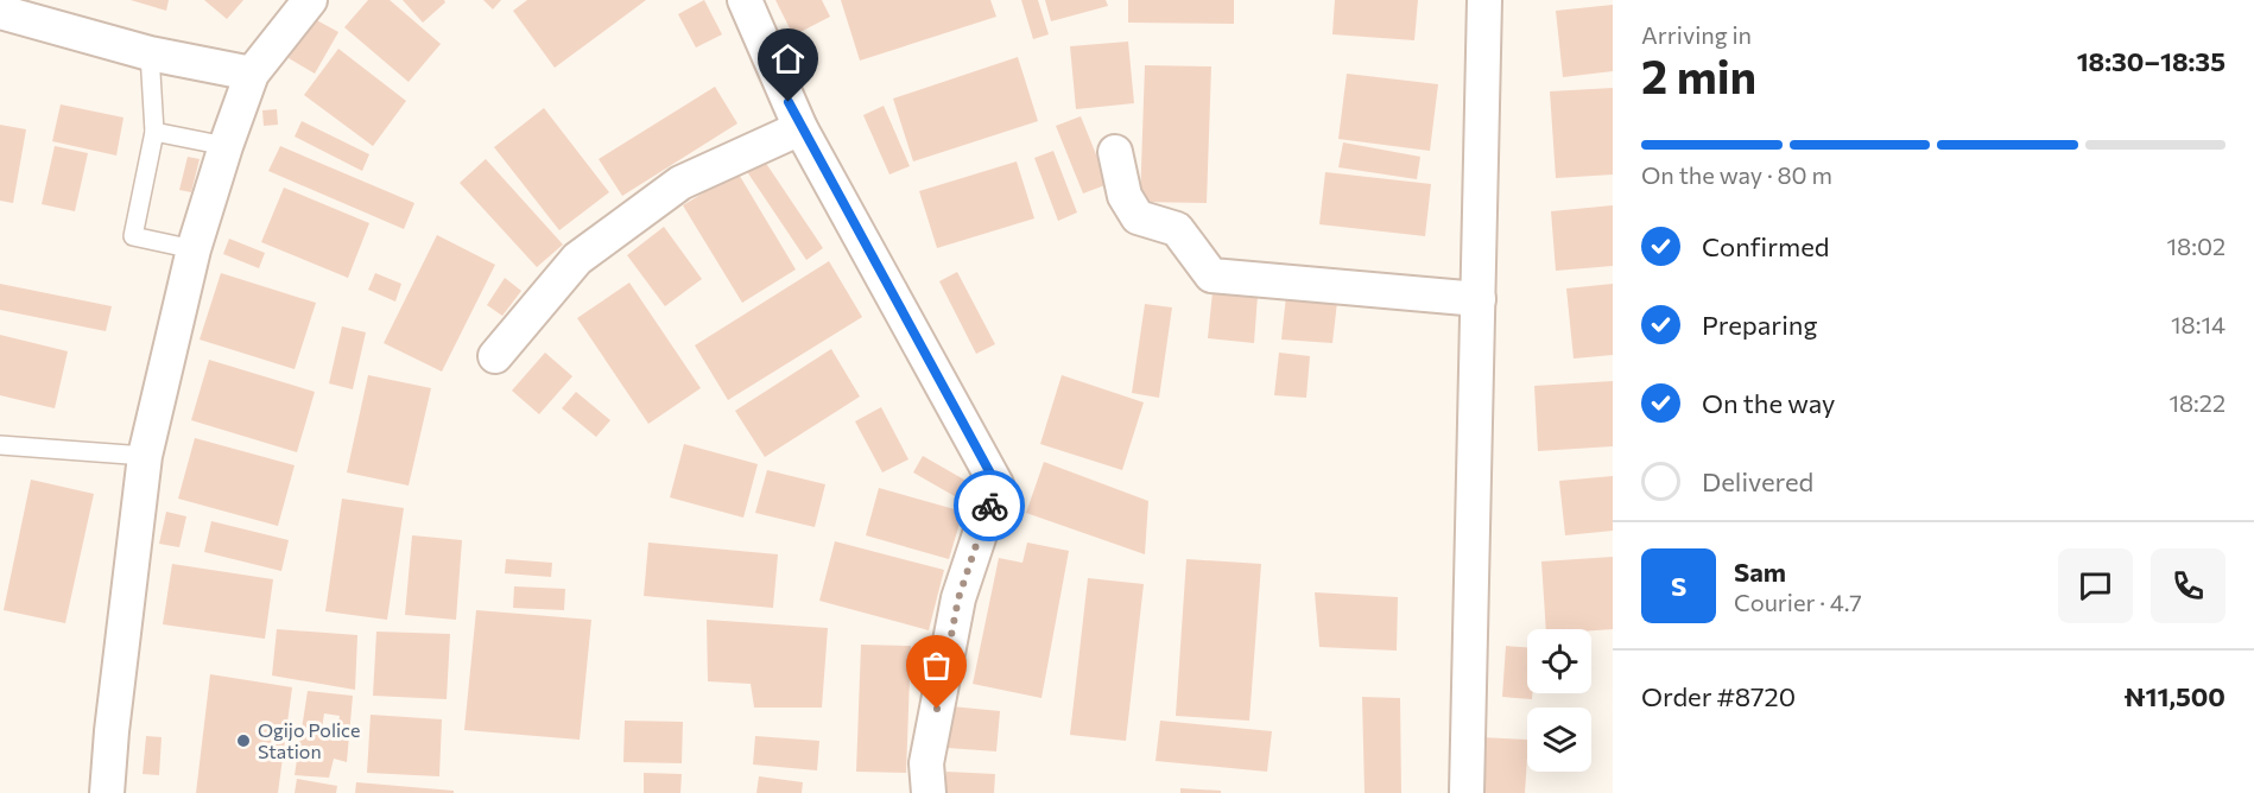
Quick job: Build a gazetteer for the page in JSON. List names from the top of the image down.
{
  "places": ["Ogijo Police Station"],
  "page": {
    "heading": ["2 min", "Arriving in", "18:30–18:35"],
    "panel": [
      "Sam",
      "Courier · 4.7",
      "Order #8720",
      "₦11,500"
    ],
    "bar": "On the way · 80 m",
    "list": [
      ["Confirmed", "18:02"],
      ["Preparing", "18:14"],
      ["On the way", "18:22"],
      "Delivered"
    ],
    "round": "S"
  }
}
